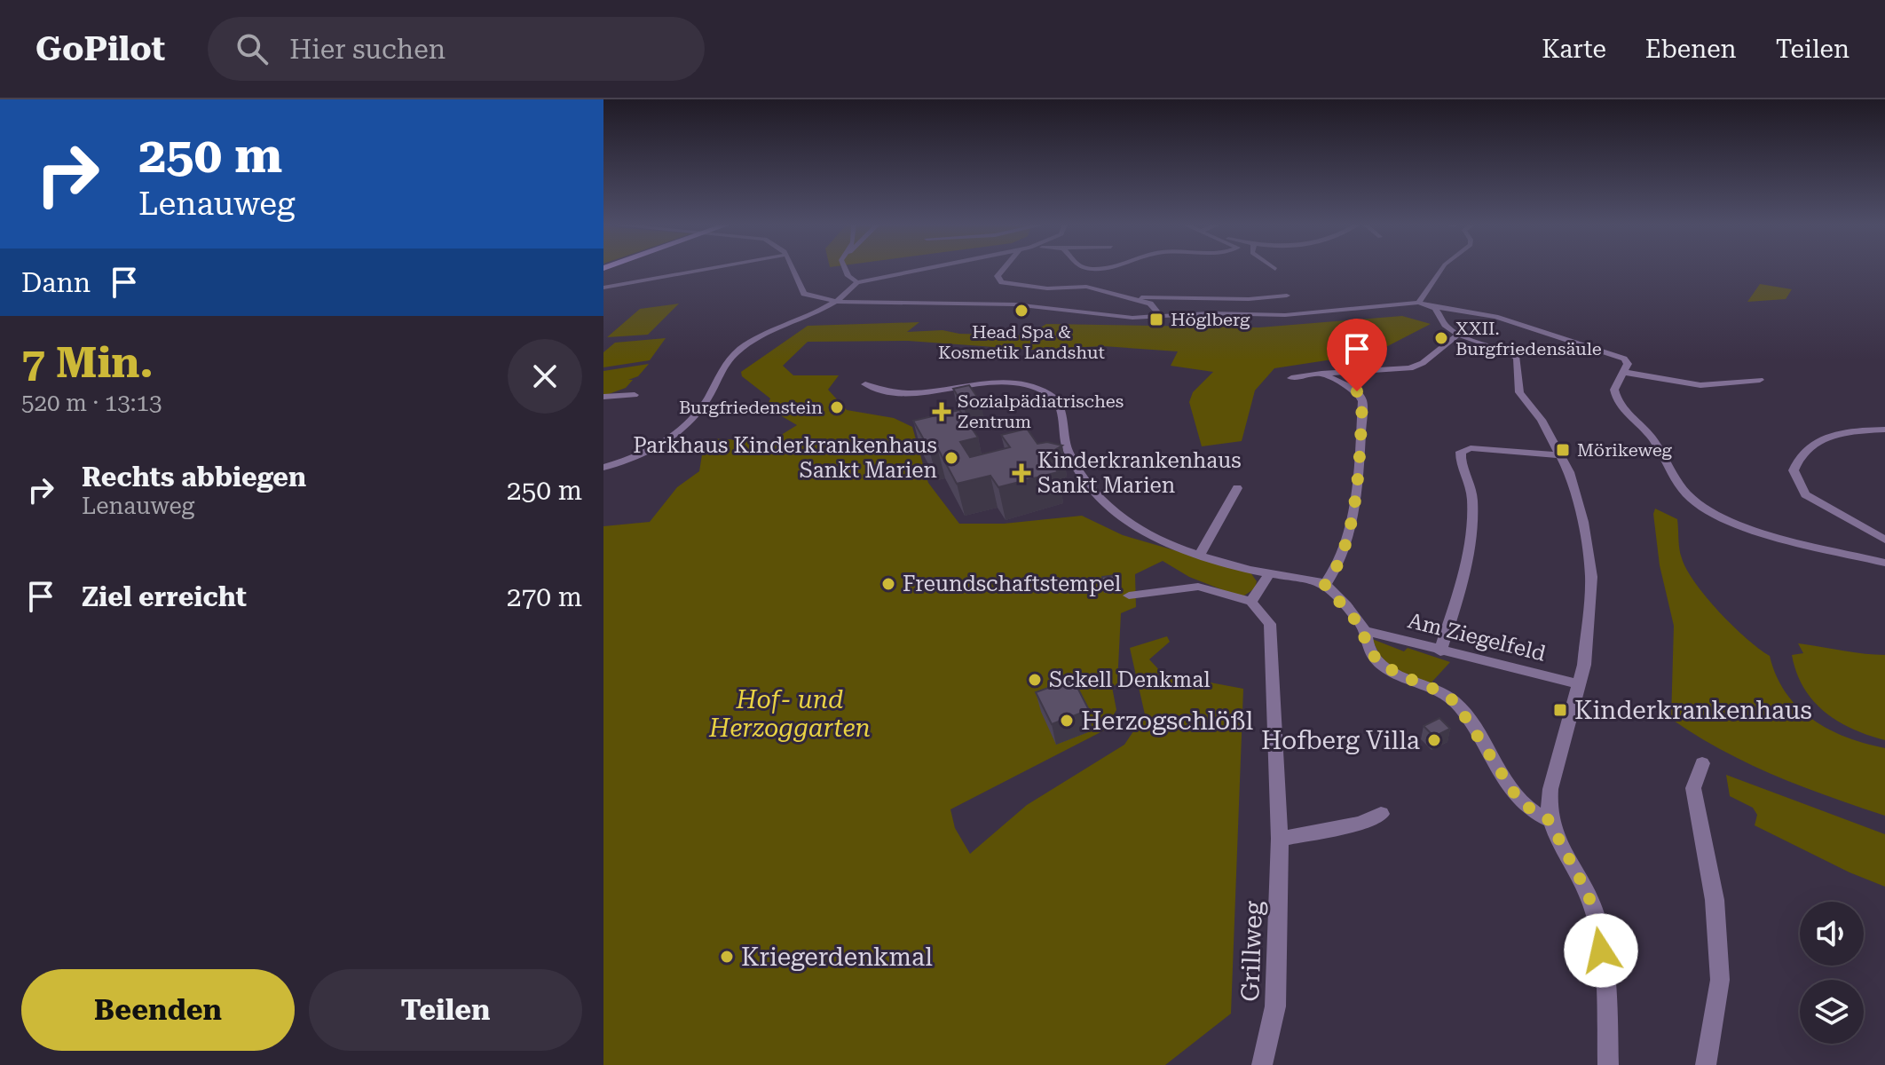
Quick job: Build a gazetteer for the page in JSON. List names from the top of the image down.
{
  "streets": {
    "street": ["Am Ziegelfeld", "Grillweg"]
  },
  "parks": ["Hof- und Herzoggarten"],
  "places": {
    "other": [
      "Head Spa & Kosmetik Landshut",
      "XXII. Burgfriedensäule",
      "Burgfriedenstein",
      "Parkhaus Kinderkrankenhaus Sankt Marien",
      "Freundschaftstempel",
      "Sckell Denkmal",
      "Herzogschlößl",
      "Hofberg Villa",
      "Kriegerdenkmal"
    ],
    "transit": ["Höglberg", "Mörikeweg", "Kinderkrankenhaus"],
    "health": ["Sozialpädiatrisches Zentrum", "Kinderkrankenhaus Sankt Marien"]
  },
  "page": {
    "header": "GoPilot",
    "search": "Hier suchen",
    "nav": ["Karte", "Ebenen", "Teilen"],
    "turn": ["250 m", "Lenauweg"],
    "then": "Dann",
    "heading": ["7 Min.", "520 m · 13:13"],
    "list": [
      {
        "name": "Rechts abbiegen",
        "note": "Lenauweg",
        "value": "250 m"
      },
      {
        "name": "Ziel erreicht",
        "value": "270 m"
      }
    ],
    "buttons": ["Beenden", "Teilen"]
  }
}
